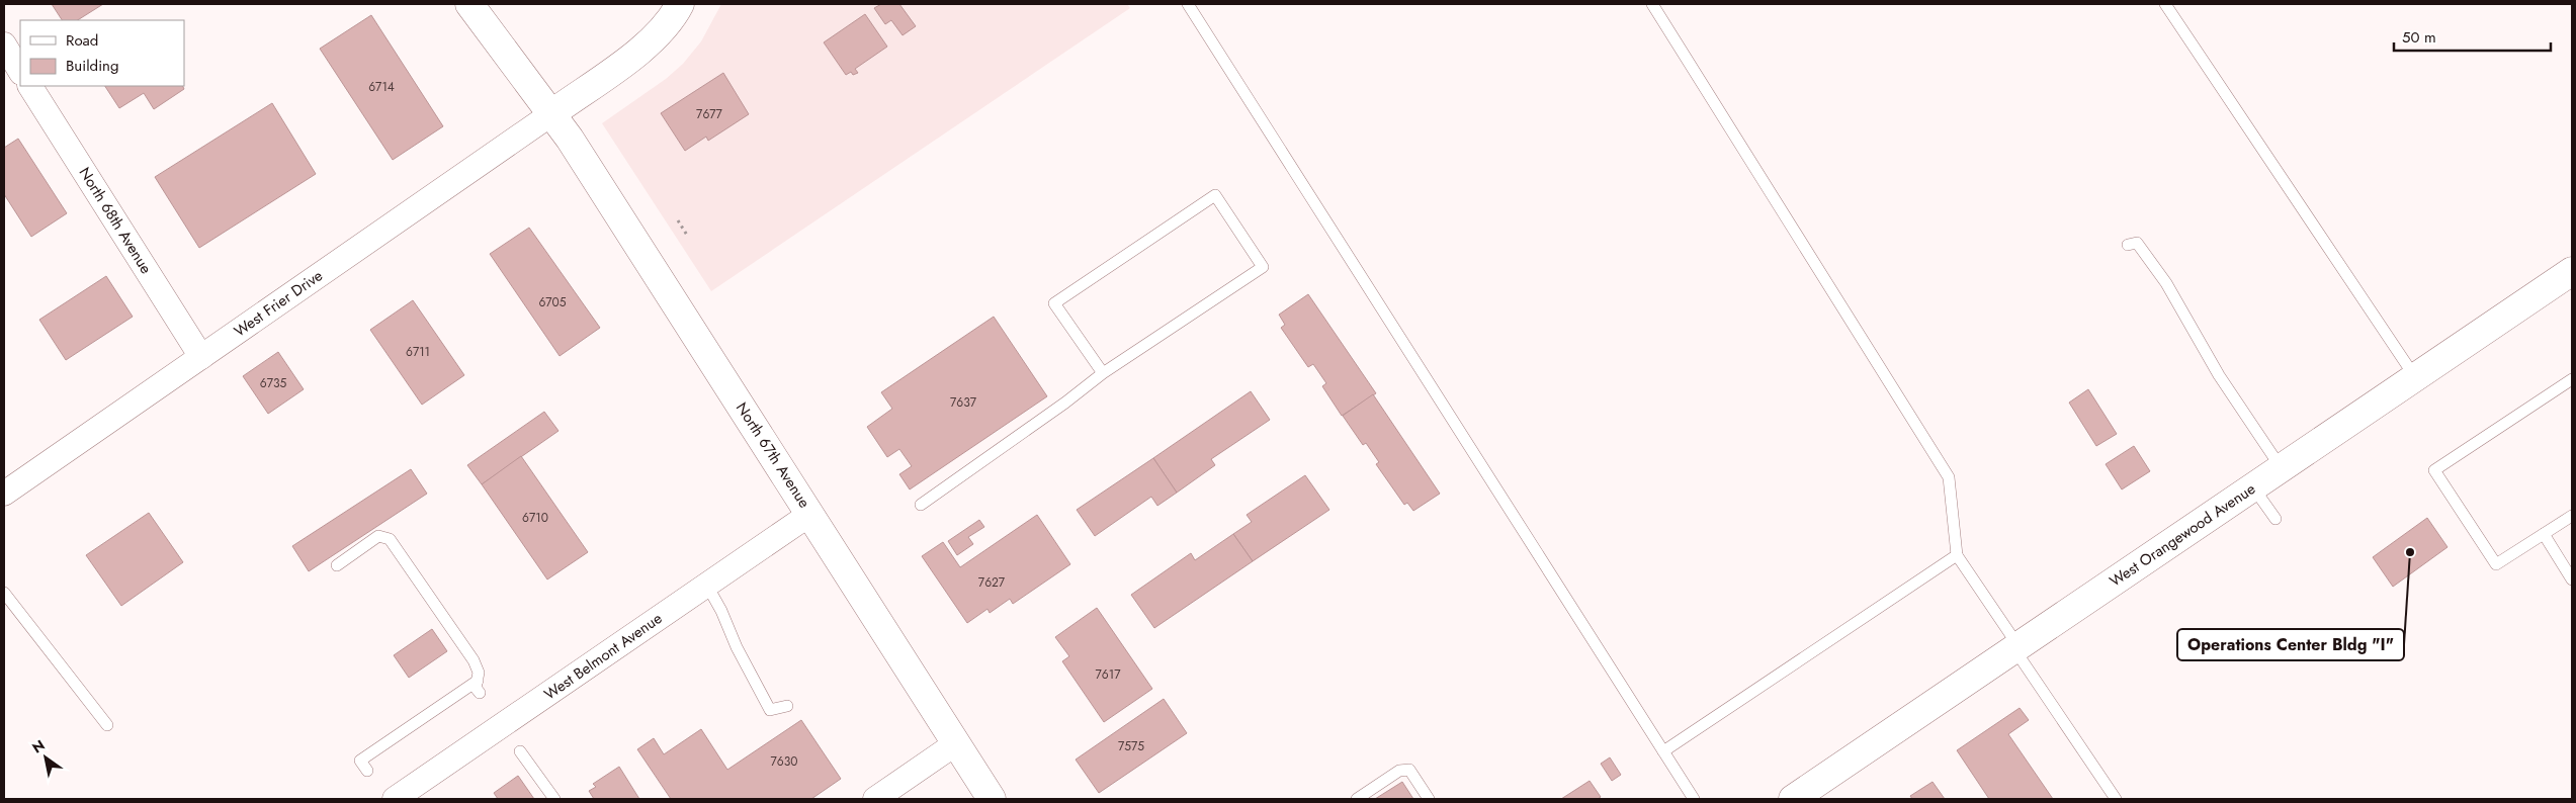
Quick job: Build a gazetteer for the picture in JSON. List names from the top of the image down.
{
  "streets": {
    "main road": ["North 67th Avenue", "West Orangewood Avenue"],
    "street": ["North 68th Avenue", "West Frier Drive", "West Belmont Avenue"]
  },
  "crossings": [
    ["North 68th Avenue", "West Frier Drive"],
    ["West Frier Drive", "North 67th Avenue"],
    ["North 67th Avenue", "West Belmont Avenue"]
  ],
  "places": ["Operations Center Bldg \"I\""],
  "house_numbers": [
    "6714",
    "7677",
    "6705",
    "6711",
    "6735",
    "7637",
    "6710",
    "7627",
    "7617",
    "7575",
    "7630"
  ],
  "legend": ["Road", "Building"],
  "scale_bar": "50 m",
  "north": "top left"
}
